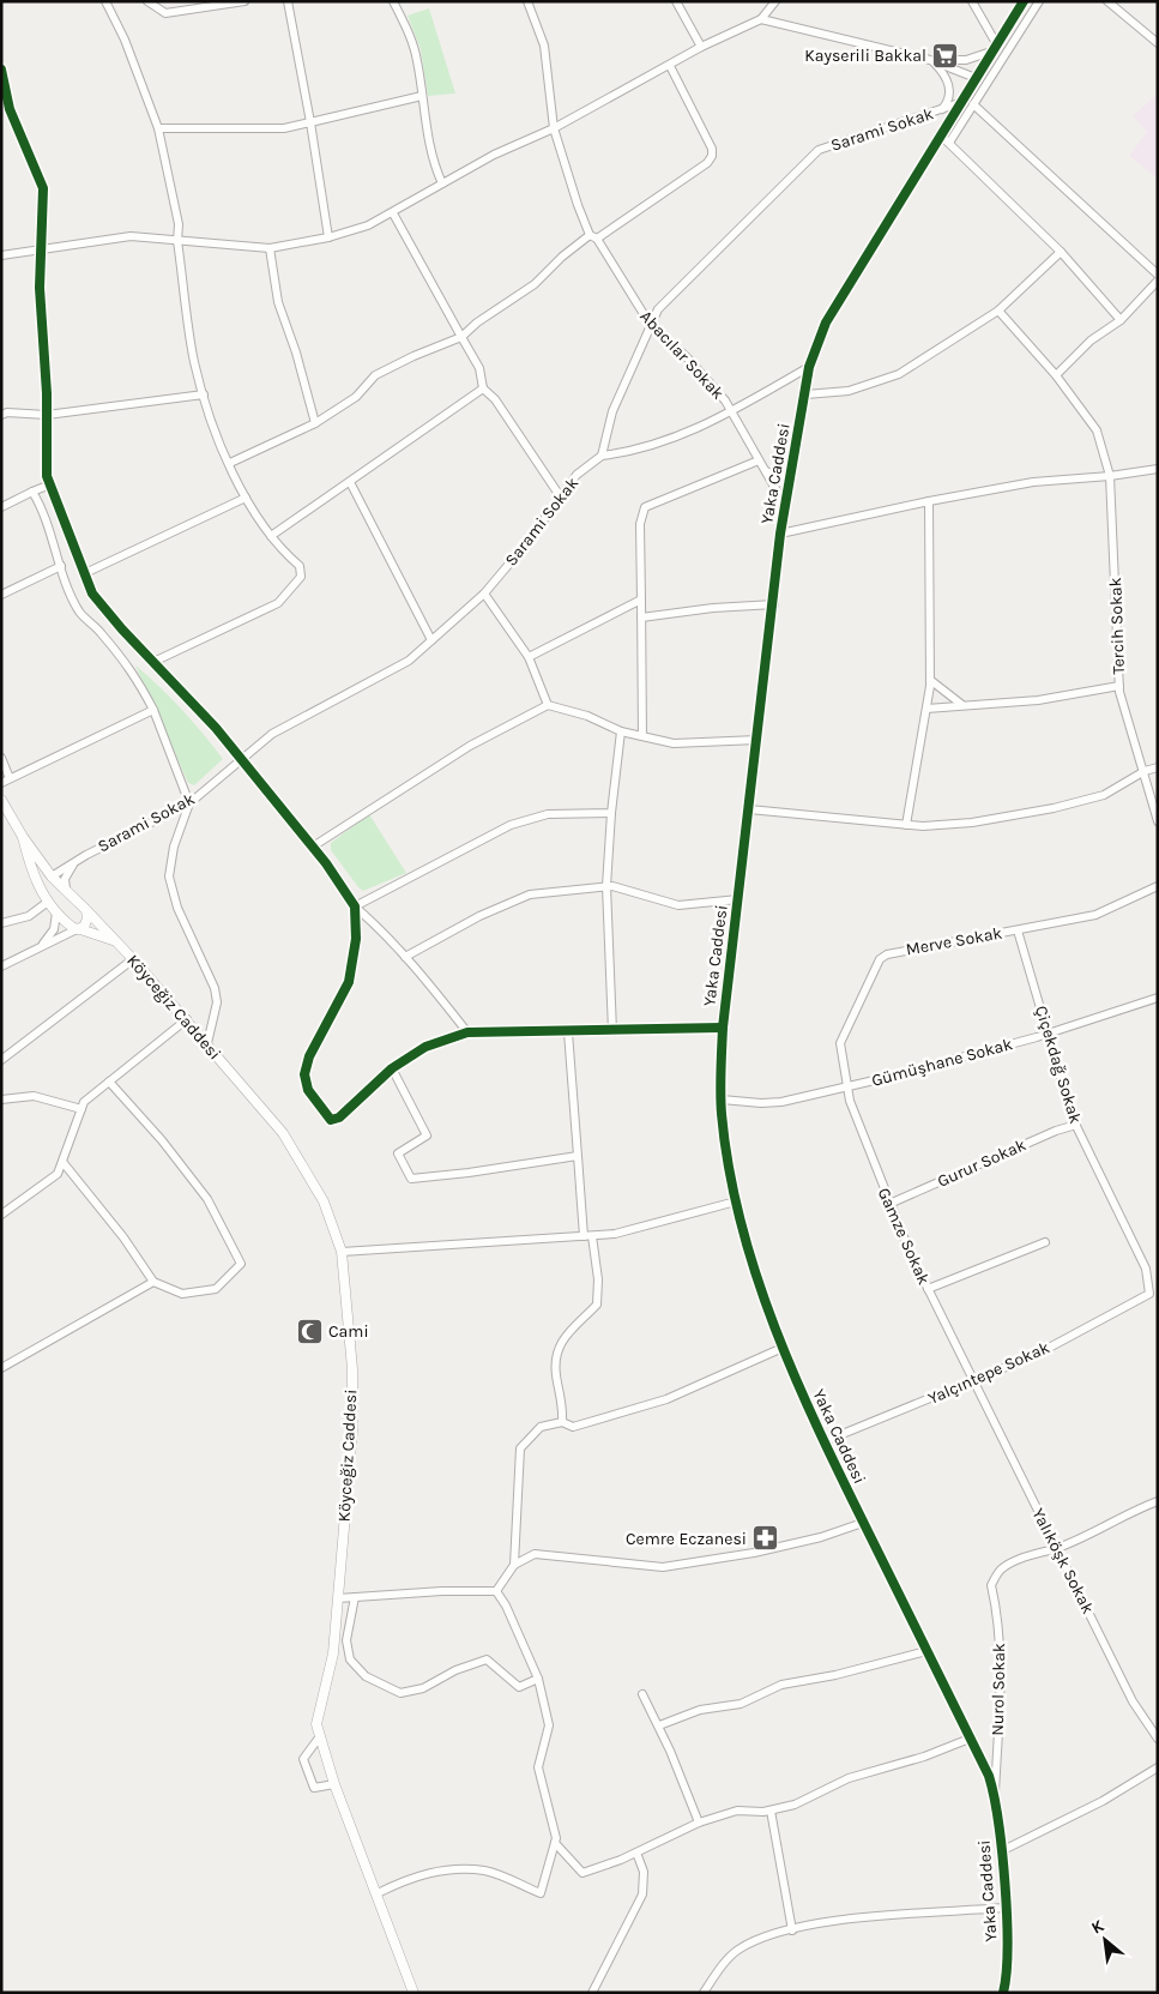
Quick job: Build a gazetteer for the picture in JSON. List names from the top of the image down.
{
  "streets": {
    "street": [
      "Sarami Sokak",
      "Abacılar Sokak",
      "Yaka Caddesi",
      "Tercih Sokak",
      "Merve Sokak",
      "Köyceğiz Caddesi",
      "Gümüşhane Sokak",
      "Çiçekdağ Sokak",
      "Gurur Sokak",
      "Gamze Sokak",
      "Yalçıntepe Sokak",
      "Yalıköşk Sokak",
      "Nurol Sokak"
    ]
  },
  "crossings": [
    ["Sarami Sokak", "Abacılar Sokak"],
    ["Sarami Sokak", "Yaka Caddesi"],
    ["Sarami Sokak", "Köyceğiz Caddesi"],
    ["Abacılar Sokak", "Yaka Caddesi"],
    ["Yaka Caddesi", "Gümüşhane Sokak"],
    ["Yaka Caddesi", "Yalçıntepe Sokak"],
    ["Yaka Caddesi", "Nurol Sokak"],
    ["Merve Sokak", "Gümüşhane Sokak"],
    ["Merve Sokak", "Çiçekdağ Sokak"],
    ["Merve Sokak", "Gamze Sokak"],
    ["Gümüşhane Sokak", "Çiçekdağ Sokak"],
    ["Gümüşhane Sokak", "Gamze Sokak"],
    ["Çiçekdağ Sokak", "Gurur Sokak"],
    ["Çiçekdağ Sokak", "Yalçıntepe Sokak"],
    ["Gurur Sokak", "Gamze Sokak"],
    ["Gamze Sokak", "Yalçıntepe Sokak"],
    ["Gamze Sokak", "Yalıköşk Sokak"],
    ["Yalçıntepe Sokak", "Yalıköşk Sokak"],
    ["Yalıköşk Sokak", "Nurol Sokak"]
  ],
  "places": {
    "supermarket": ["Kayserili Bakkal"],
    "mosque": ["Cami"],
    "pharmacy": ["Cemre Eczanesi"]
  },
  "north": "top left"
}
